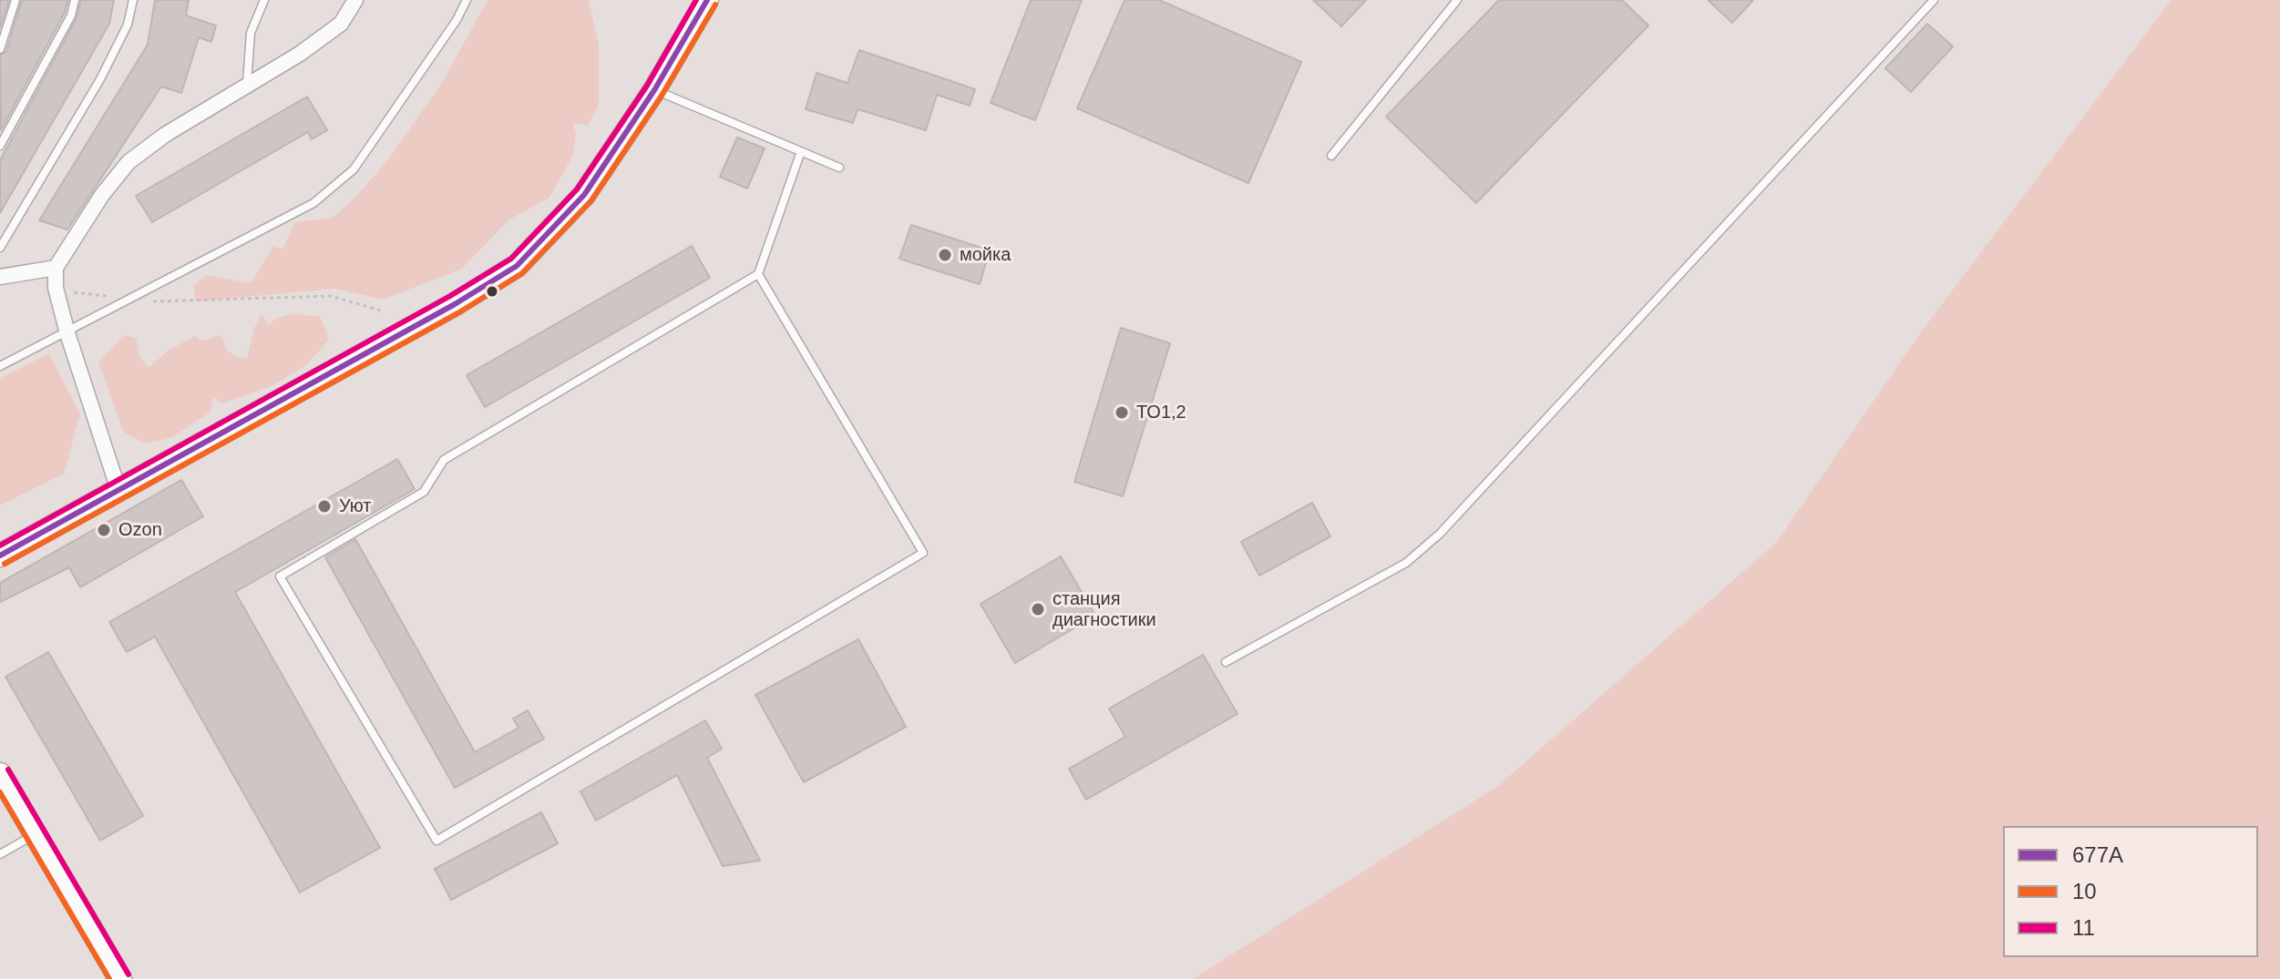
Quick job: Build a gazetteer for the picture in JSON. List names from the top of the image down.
{
  "places": [
    "мойка",
    "ТО1,2",
    "Уют",
    "Ozon",
    "станция диагностики"
  ],
  "lines": ["transit line 677А", "transit line 11", "transit line 10"],
  "legend": ["677А", "10", "11"]
}
